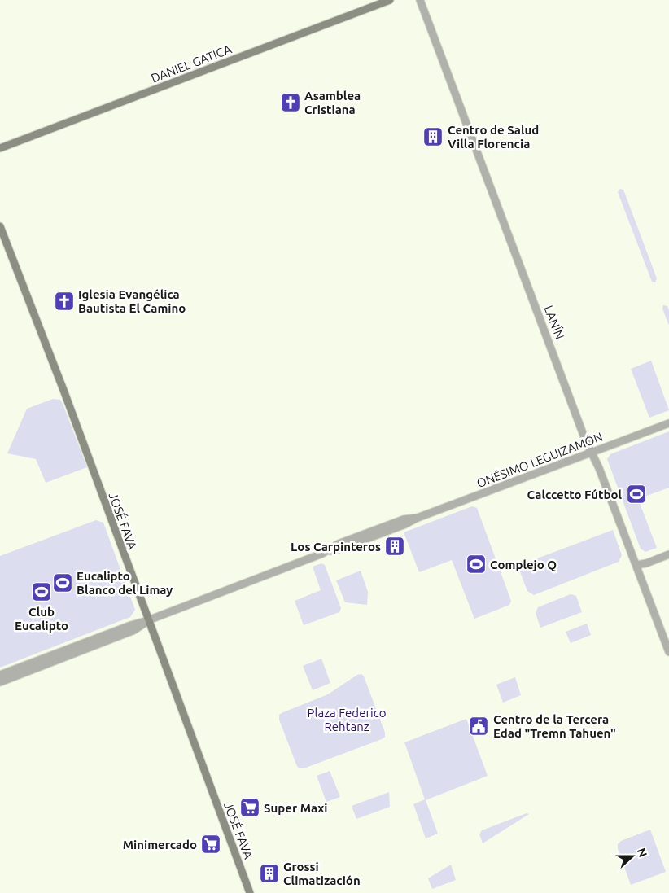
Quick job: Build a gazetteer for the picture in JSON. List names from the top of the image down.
{
  "streets": {
    "main road": ["DANIEL GATICA", "JOSÉ FAVA"],
    "street": ["LANÍN", "ONÉSIMO LEGUIZAMÓN"]
  },
  "crossings": [
    ["LANÍN", "ONÉSIMO LEGUIZAMÓN"],
    ["ONÉSIMO LEGUIZAMÓN", "JOSÉ FAVA"]
  ],
  "parks": ["Plaza Federico Rehtanz"],
  "places": {
    "church": ["Asamblea Cristiana", "Iglesia Evangélica Bautista El Camino"],
    "building": ["Centro de Salud Villa Florencia", "Los Carpinteros", "Grossi Climatización"],
    "sports": [
      "Calccetto Fútbol",
      "Complejo Q",
      "Eucalipto Blanco del Limay",
      "Club Eucalipto"
    ],
    "public building": ["Centro de la Tercera Edad \"Tremn Tahuen\""],
    "supermarket": ["Super Maxi", "Minimercado"]
  },
  "north": "right"
}
